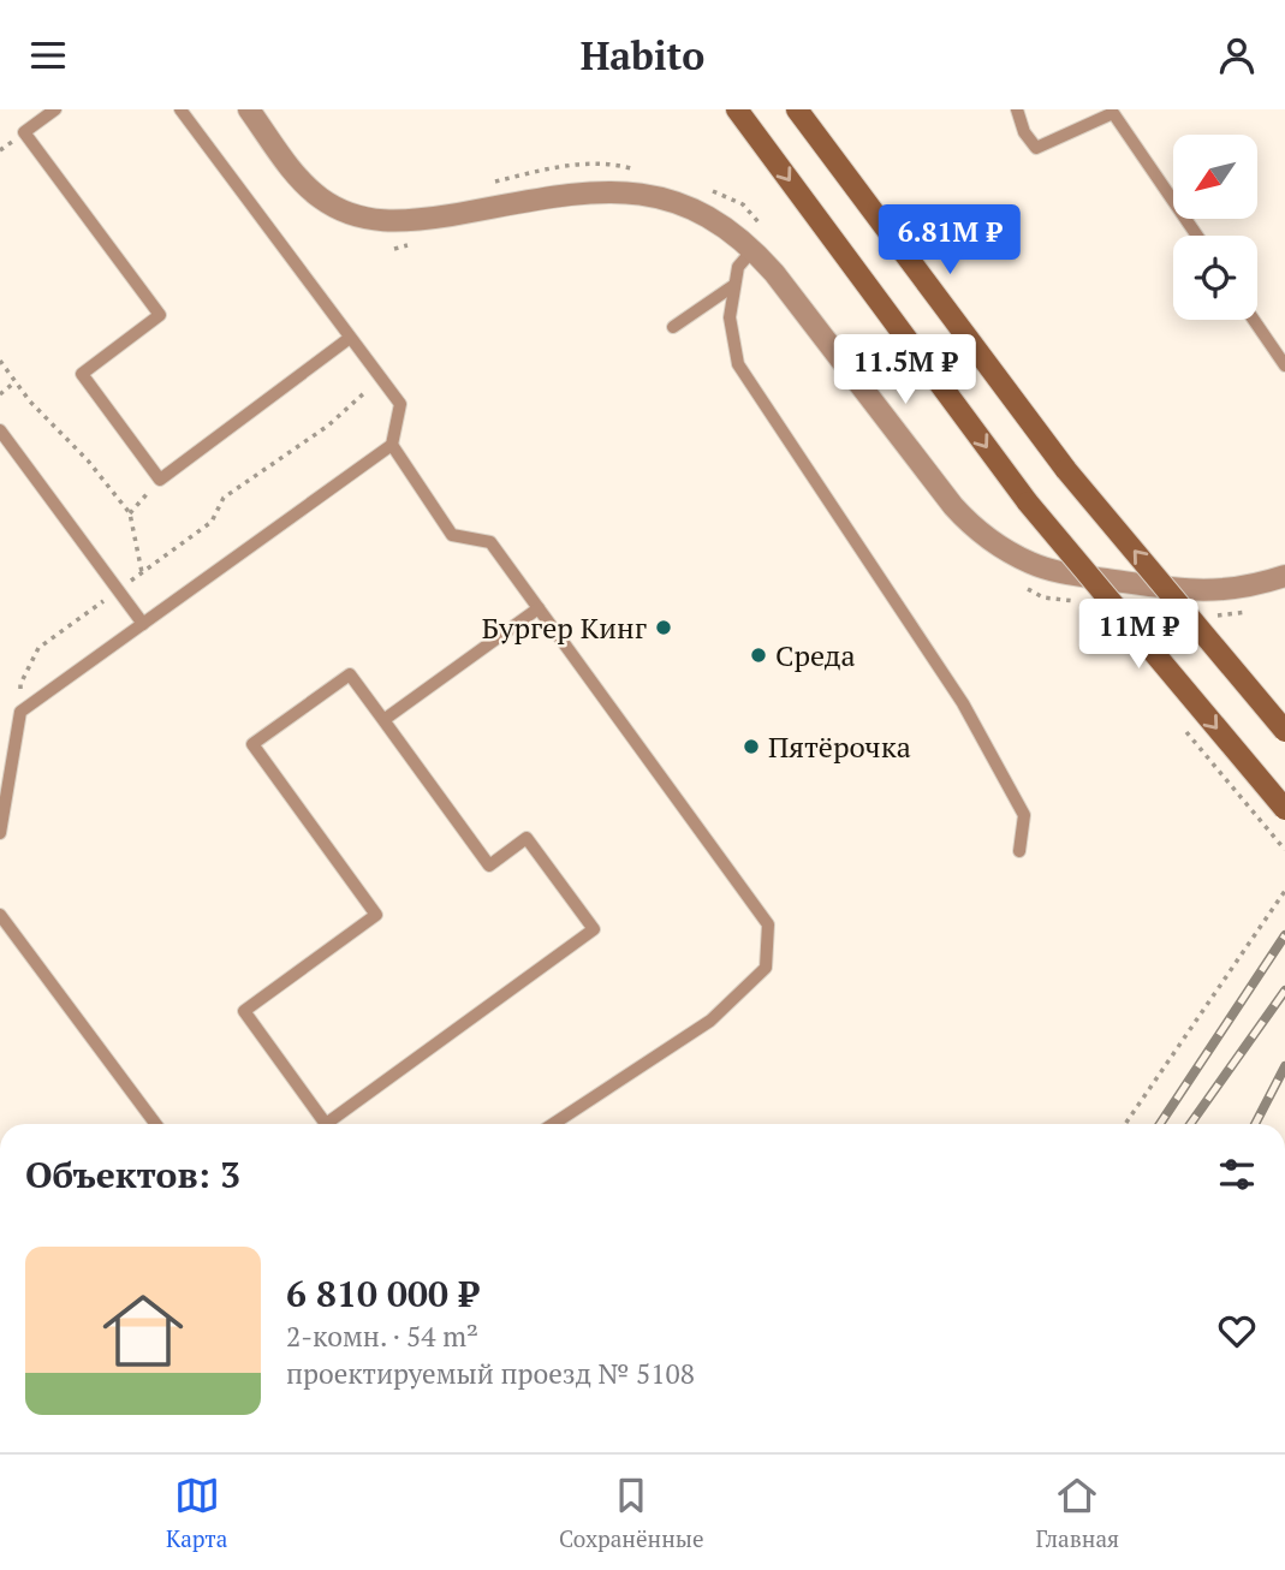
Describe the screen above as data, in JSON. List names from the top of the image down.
{
  "places": ["Бургер Кинг", "Среда", "Пятёрочка"],
  "north": "bottom left",
  "page": {
    "header": "Habito",
    "price": ["6.81M ₽", "11.5M ₽", "11M ₽"],
    "heading": "Объектов: 3",
    "list": [
      {
        "name": "6 810 000 ₽",
        "note": "2-комн. · 54 m² · проектируемый проезд № 5108"
      }
    ],
    "tabs": ["Карта", "Сохранённые", "Главная"]
  }
}
